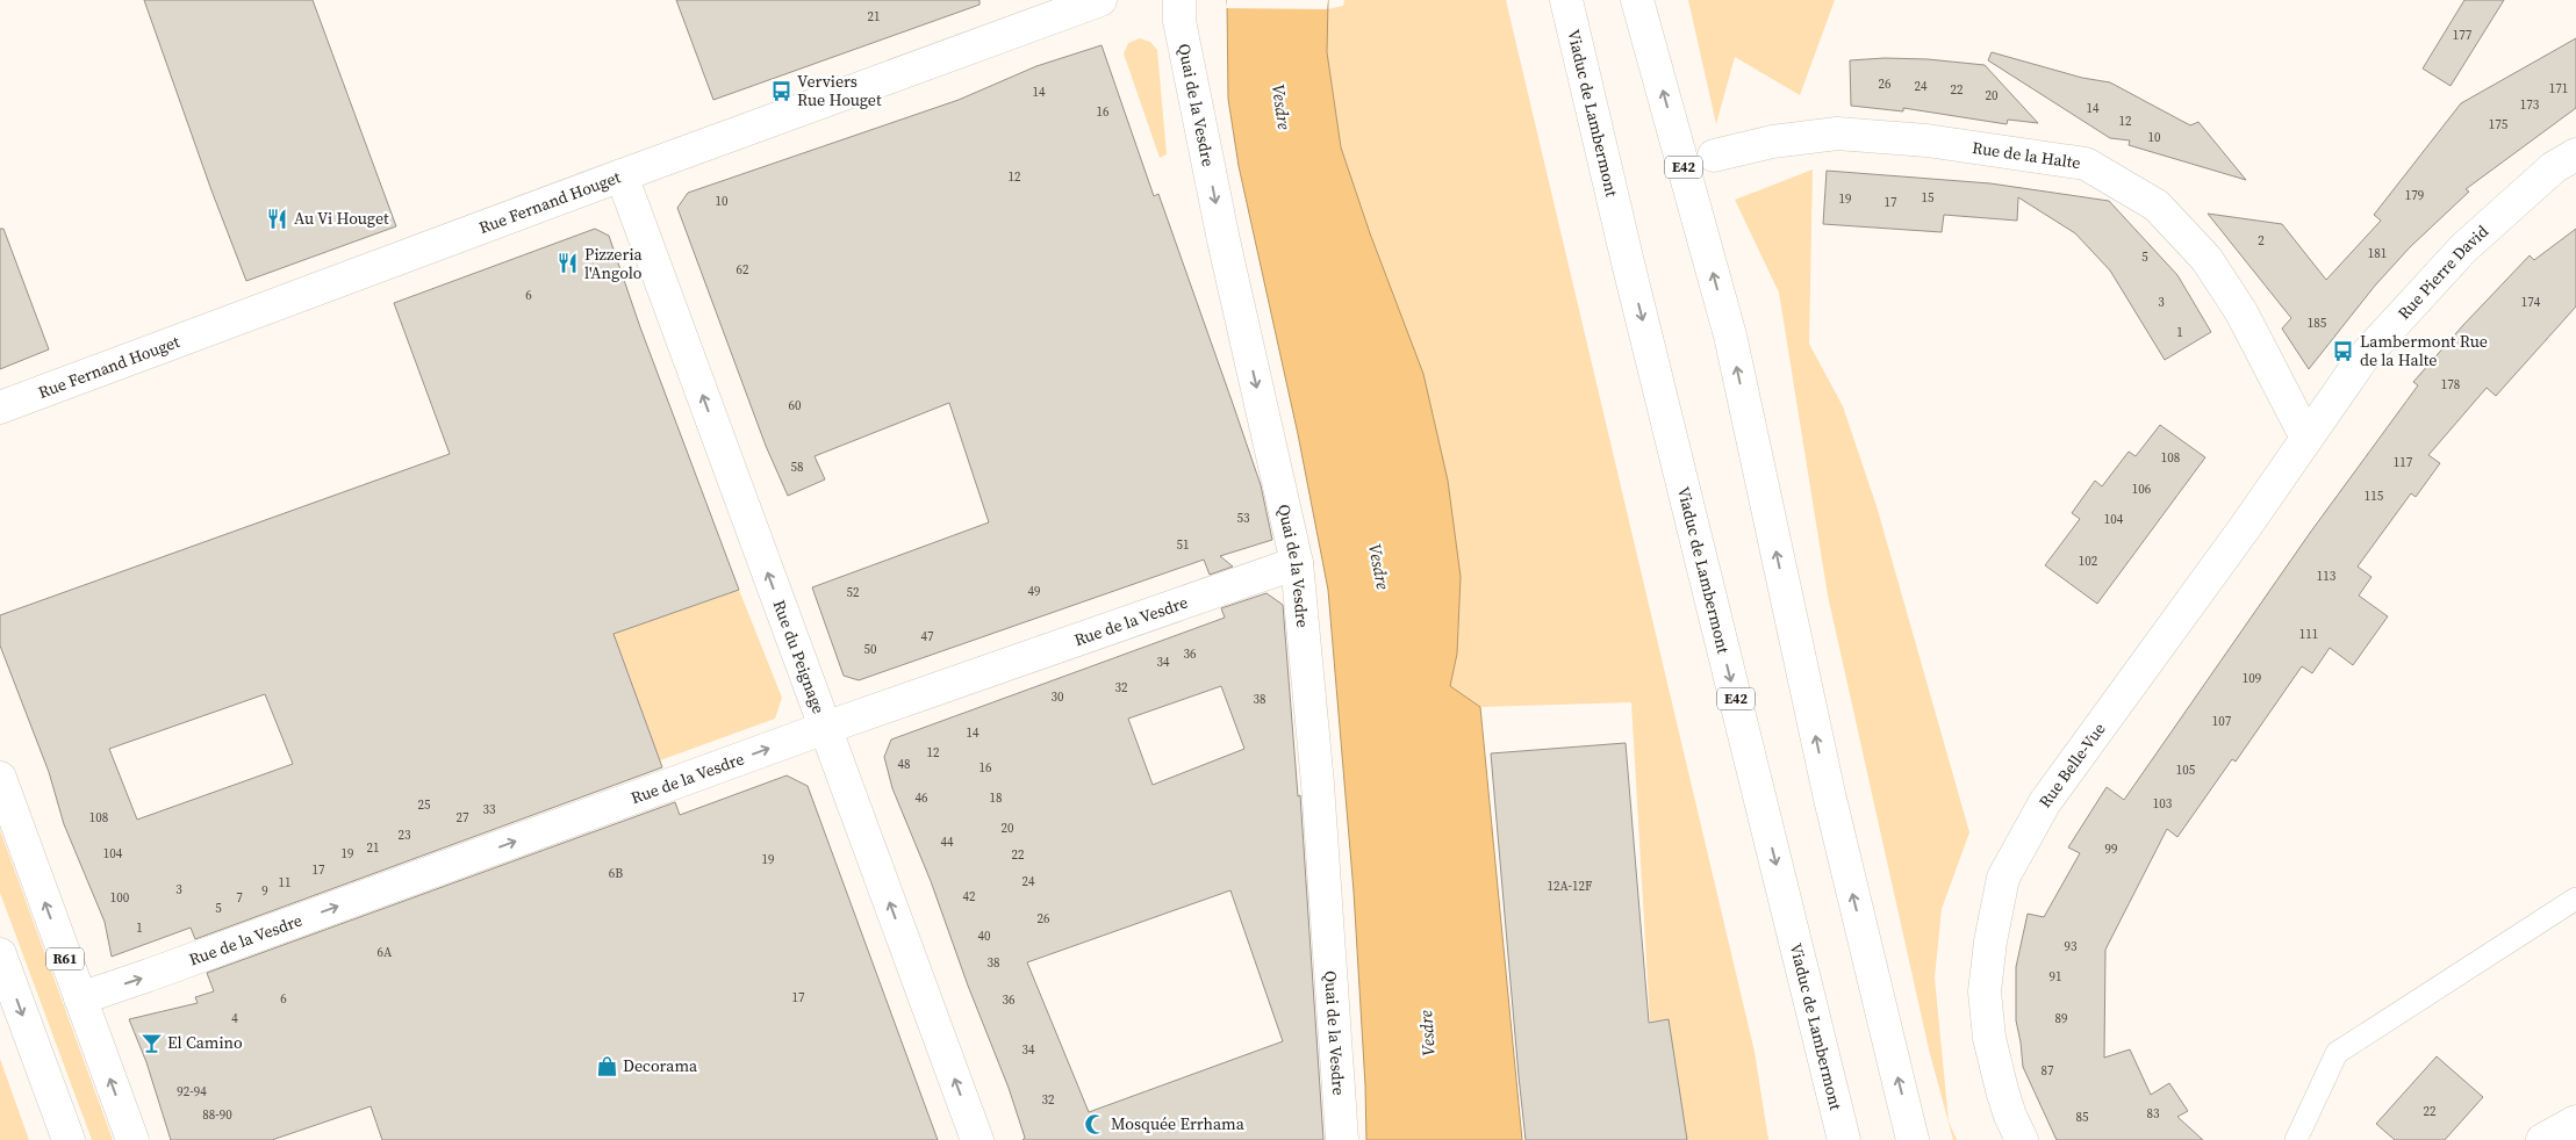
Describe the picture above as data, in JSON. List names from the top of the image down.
{
  "streets": {
    "main road": [
      "Quai de la Vesdre",
      "Viaduc de Lambermont",
      "Rue de la Halte",
      "E42",
      "Rue Fernand Houget",
      "Rue Pierre David",
      "Rue de la Vesdre",
      "Rue du Peignage",
      "Rue Belle-Vue",
      "R61"
    ]
  },
  "crossings": [
    ["Quai de la Vesdre", "Rue de la Vesdre"],
    ["Rue de la Halte", "Rue Pierre David"],
    ["Rue de la Halte", "Rue Belle-Vue"],
    ["Rue Fernand Houget", "Rue du Peignage"],
    ["Rue Pierre David", "Rue Belle-Vue"],
    ["Rue de la Vesdre", "Rue du Peignage"],
    ["Rue de la Vesdre", "R61"]
  ],
  "one_way": ["Quai de la Vesdre", "Rue de la Vesdre", "Rue du Peignage"],
  "water": ["Vesdre"],
  "places": {
    "bus stop": ["Verviers Rue Houget", "Lambermont Rue de la Halte"],
    "restaurant": ["Au Vi Houget", "Pizzeria l'Angolo"],
    "bar": ["El Camino"],
    "shop": ["Decorama"],
    "mosque": ["Mosquée Errhama"]
  },
  "house_numbers": [
    "21",
    "177",
    "26",
    "24",
    "171",
    "22",
    "14",
    "20",
    "173",
    "14",
    "16",
    "12",
    "175",
    "10",
    "12",
    "179",
    "15",
    "19",
    "10",
    "17",
    "2",
    "181",
    "5",
    "62",
    "6",
    "3",
    "174",
    "185",
    "1",
    "178",
    "60",
    "108",
    "117",
    "58",
    "106",
    "115",
    "53",
    "104",
    "51",
    "102",
    "113",
    "49",
    "52",
    "111",
    "47",
    "50",
    "36",
    "34",
    "109",
    "32",
    "30",
    "38",
    "107",
    "14",
    "12",
    "48",
    "16",
    "105",
    "46",
    "18",
    "103",
    "25",
    "33",
    "108",
    "27",
    "20",
    "23",
    "44",
    "21",
    "99",
    "104",
    "19",
    "22",
    "19",
    "17",
    "6B",
    "24",
    "11",
    "12A-12F",
    "3",
    "9",
    "42",
    "100",
    "7",
    "5",
    "26",
    "1",
    "40",
    "93",
    "6A",
    "38",
    "91",
    "17",
    "6",
    "36",
    "4",
    "89",
    "34",
    "87",
    "92-94",
    "32",
    "22",
    "83",
    "88-90",
    "85"
  ]
}
